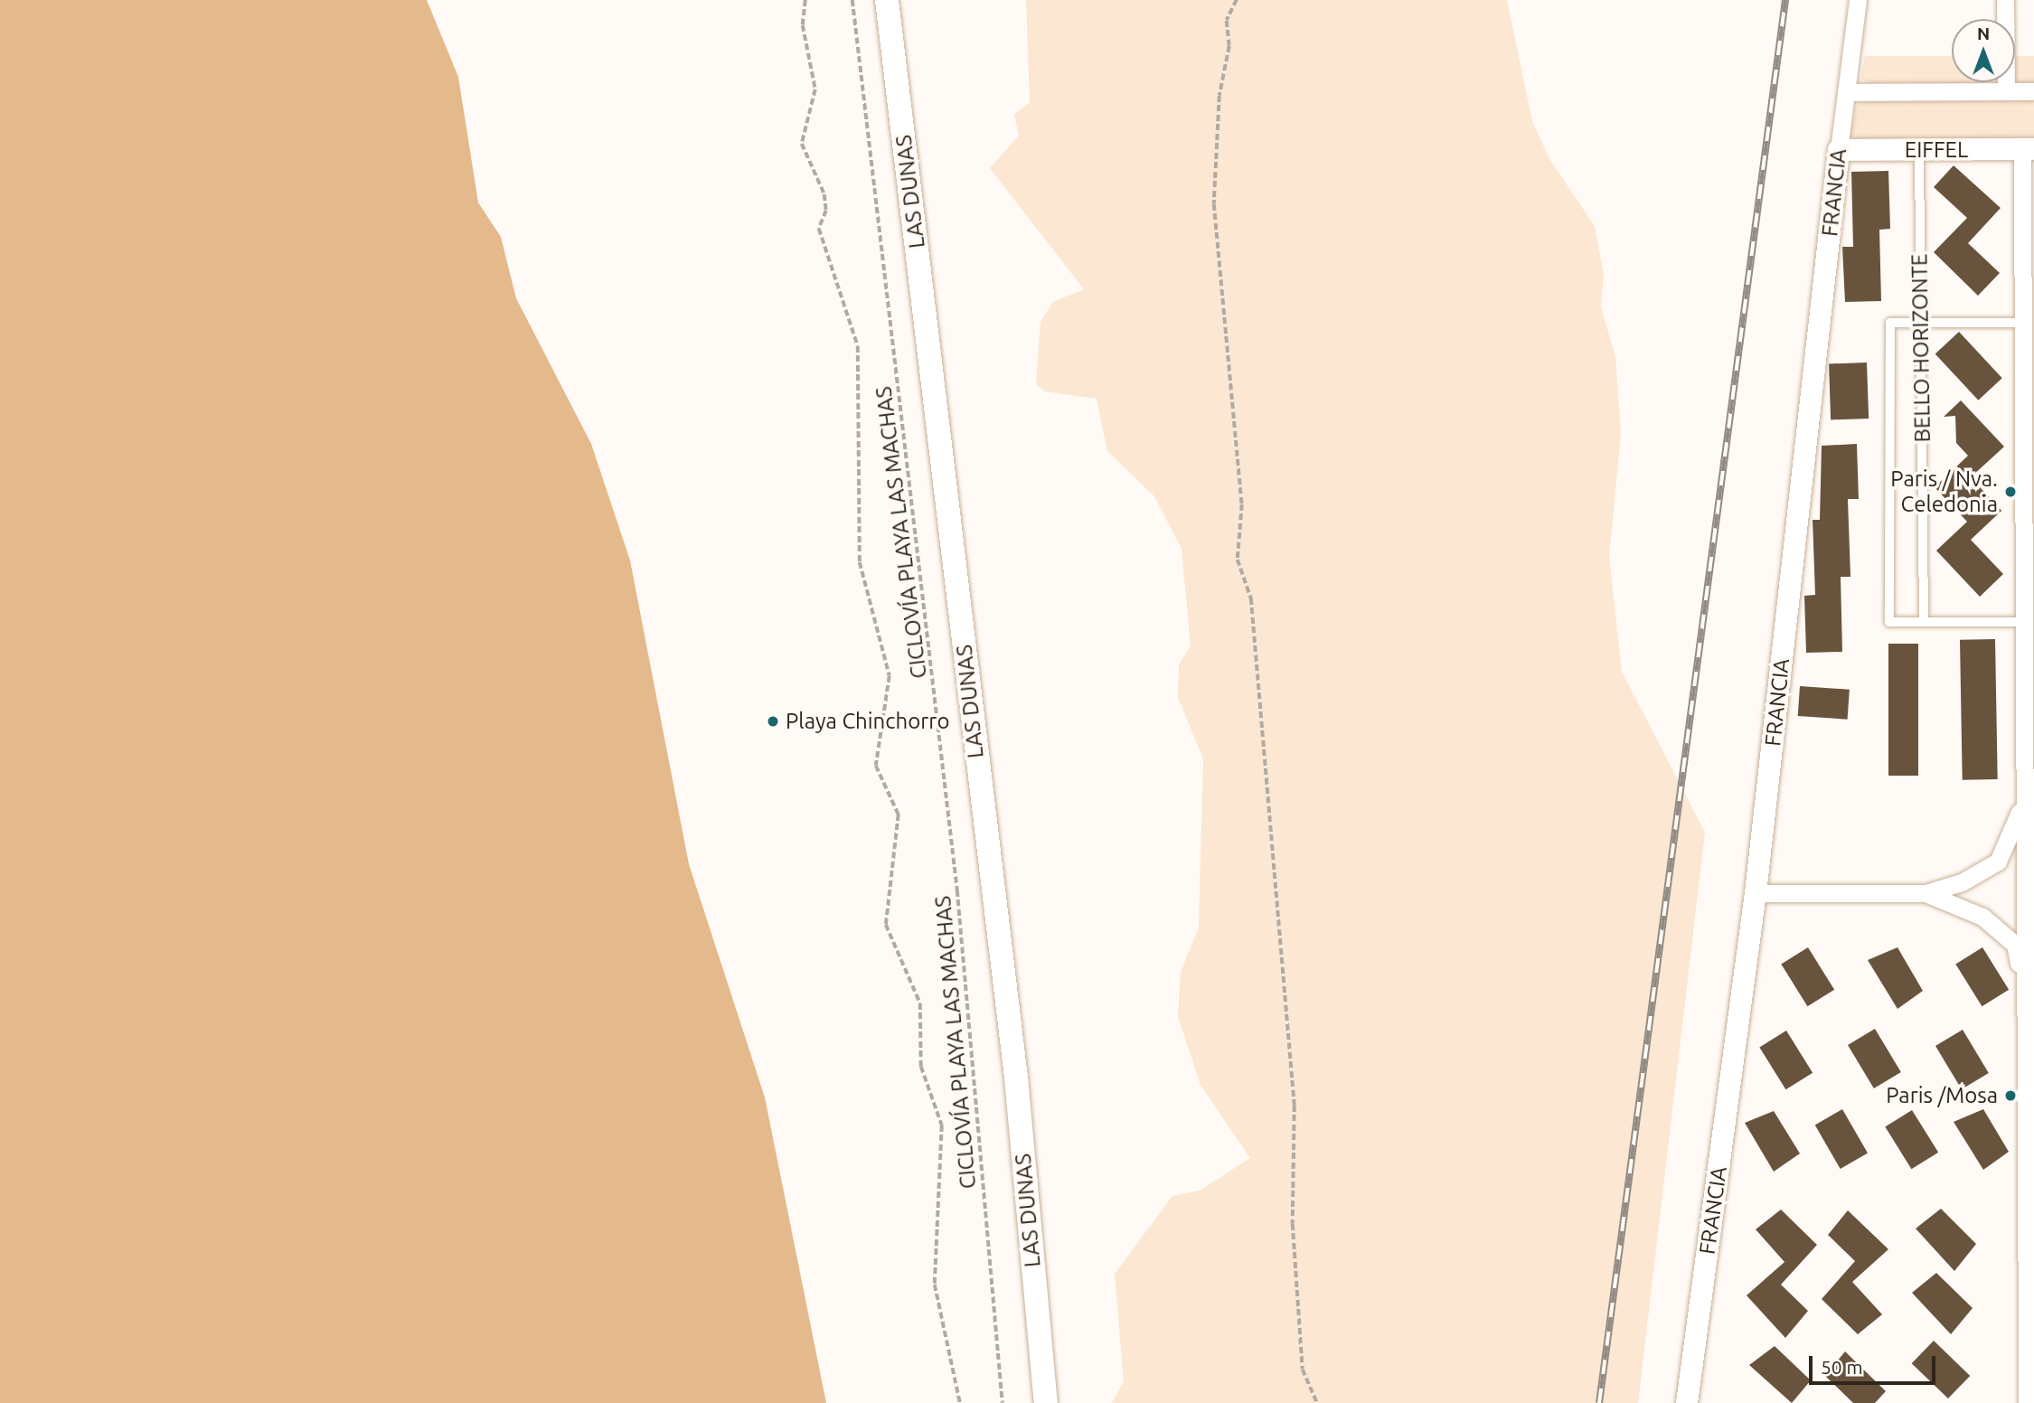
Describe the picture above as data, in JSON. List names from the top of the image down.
{
  "streets": {
    "main road": ["LAS DUNAS"],
    "street": ["EIFFEL", "FRANCIA"],
    "lane": ["BELLO HORIZONTE"],
    "path": ["CICLOVÍA PLAYA LAS MACHAS"]
  },
  "crossings": [
    ["EIFFEL", "FRANCIA"],
    ["EIFFEL", "BELLO HORIZONTE"]
  ],
  "places": ["Paris / Nva. Celedonia", "Playa Chinchorro", "Paris /Mosa"],
  "scale_bar": "50 m",
  "north": "top"
}
